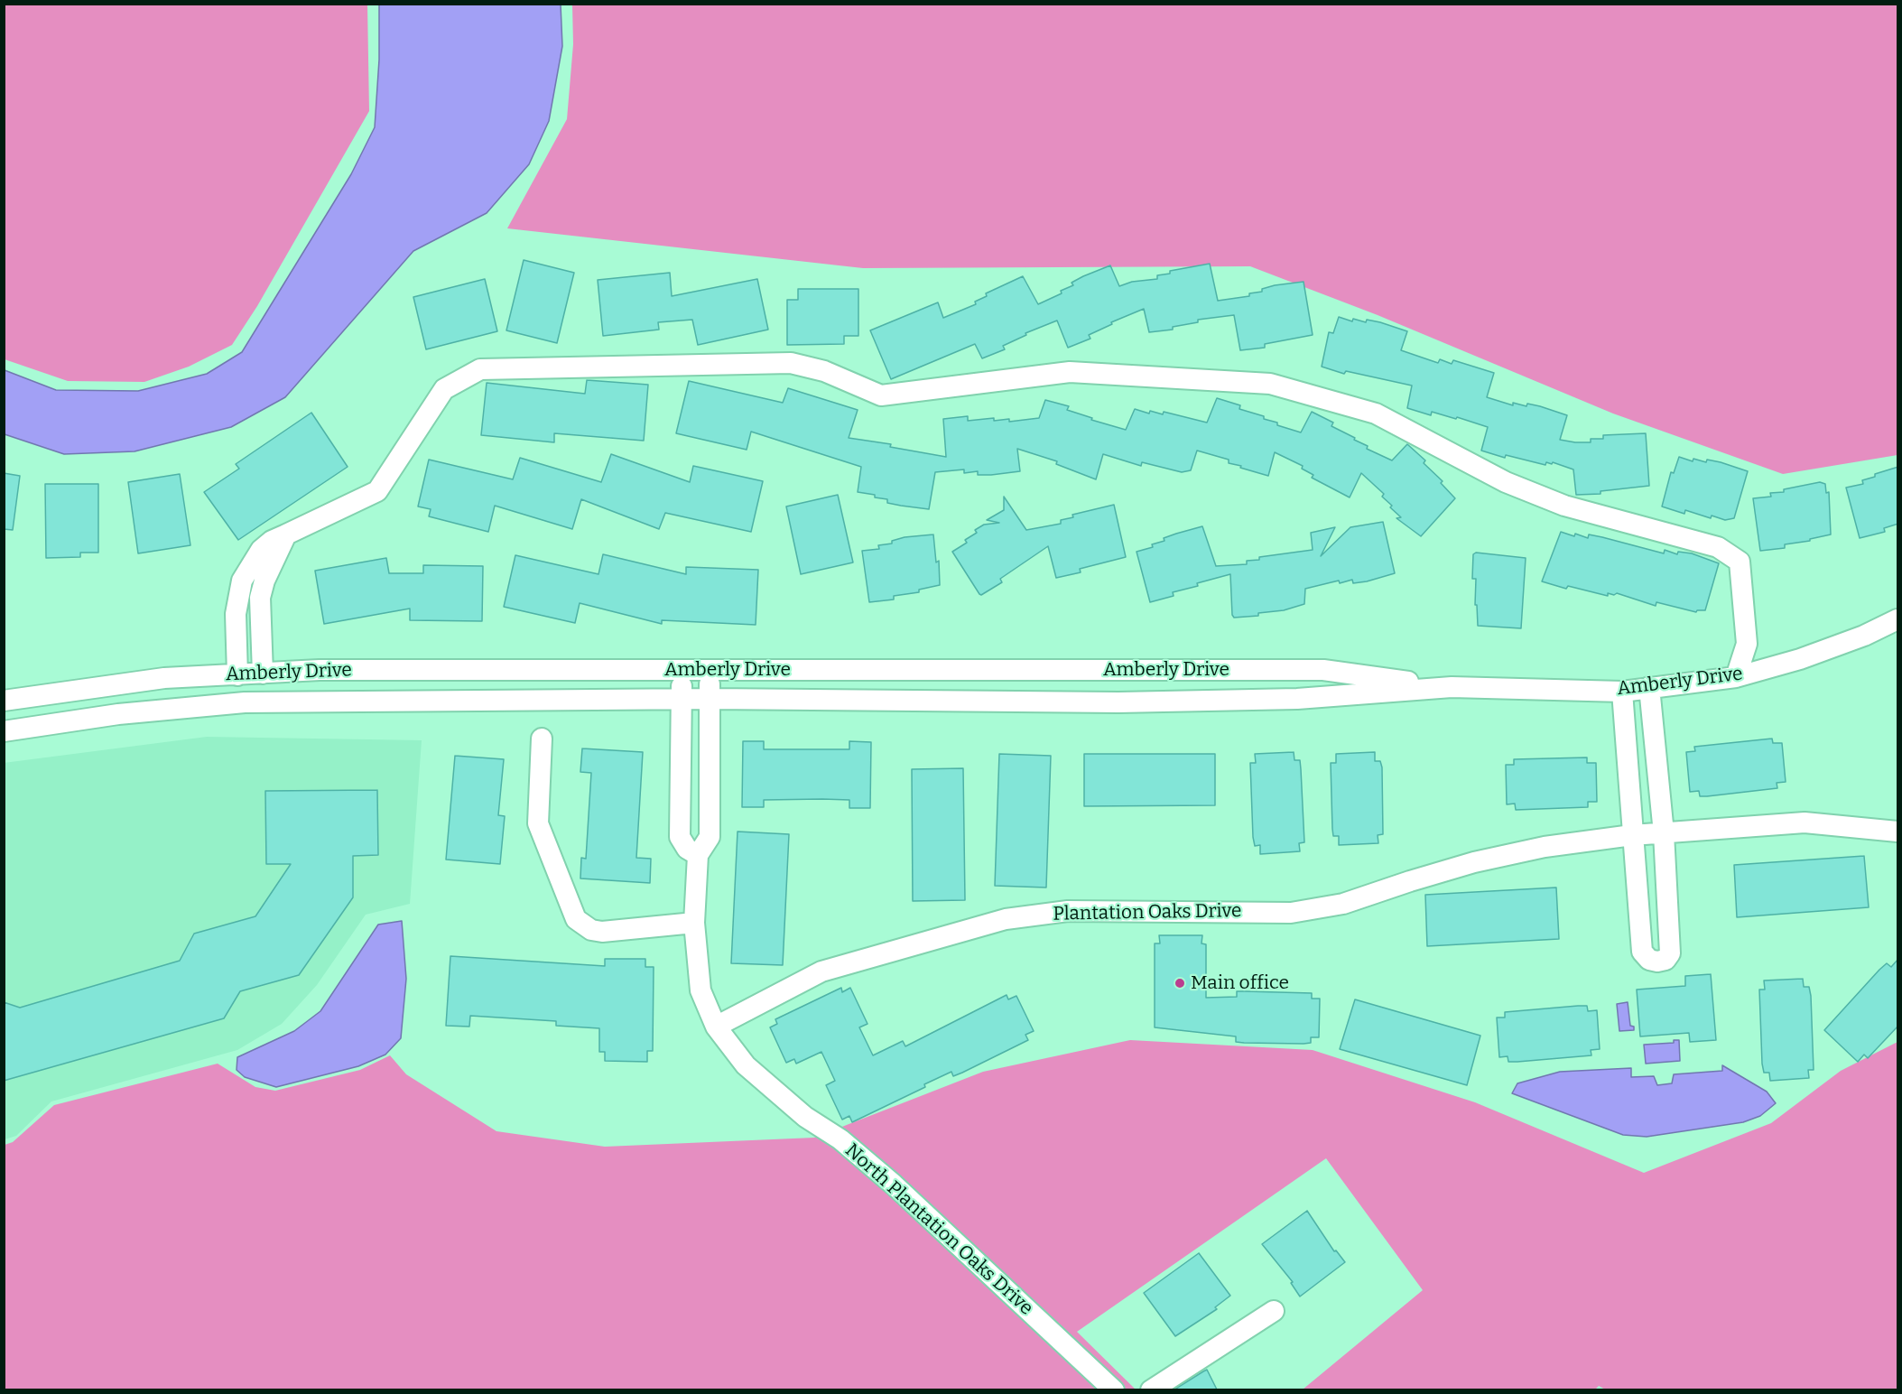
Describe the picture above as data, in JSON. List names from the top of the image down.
{
  "streets": {
    "street": ["Amberly Drive", "Plantation Oaks Drive", "North Plantation Oaks Drive"]
  },
  "crossings": [
    ["Plantation Oaks Drive", "North Plantation Oaks Drive"]
  ],
  "places": ["Main office"]
}
